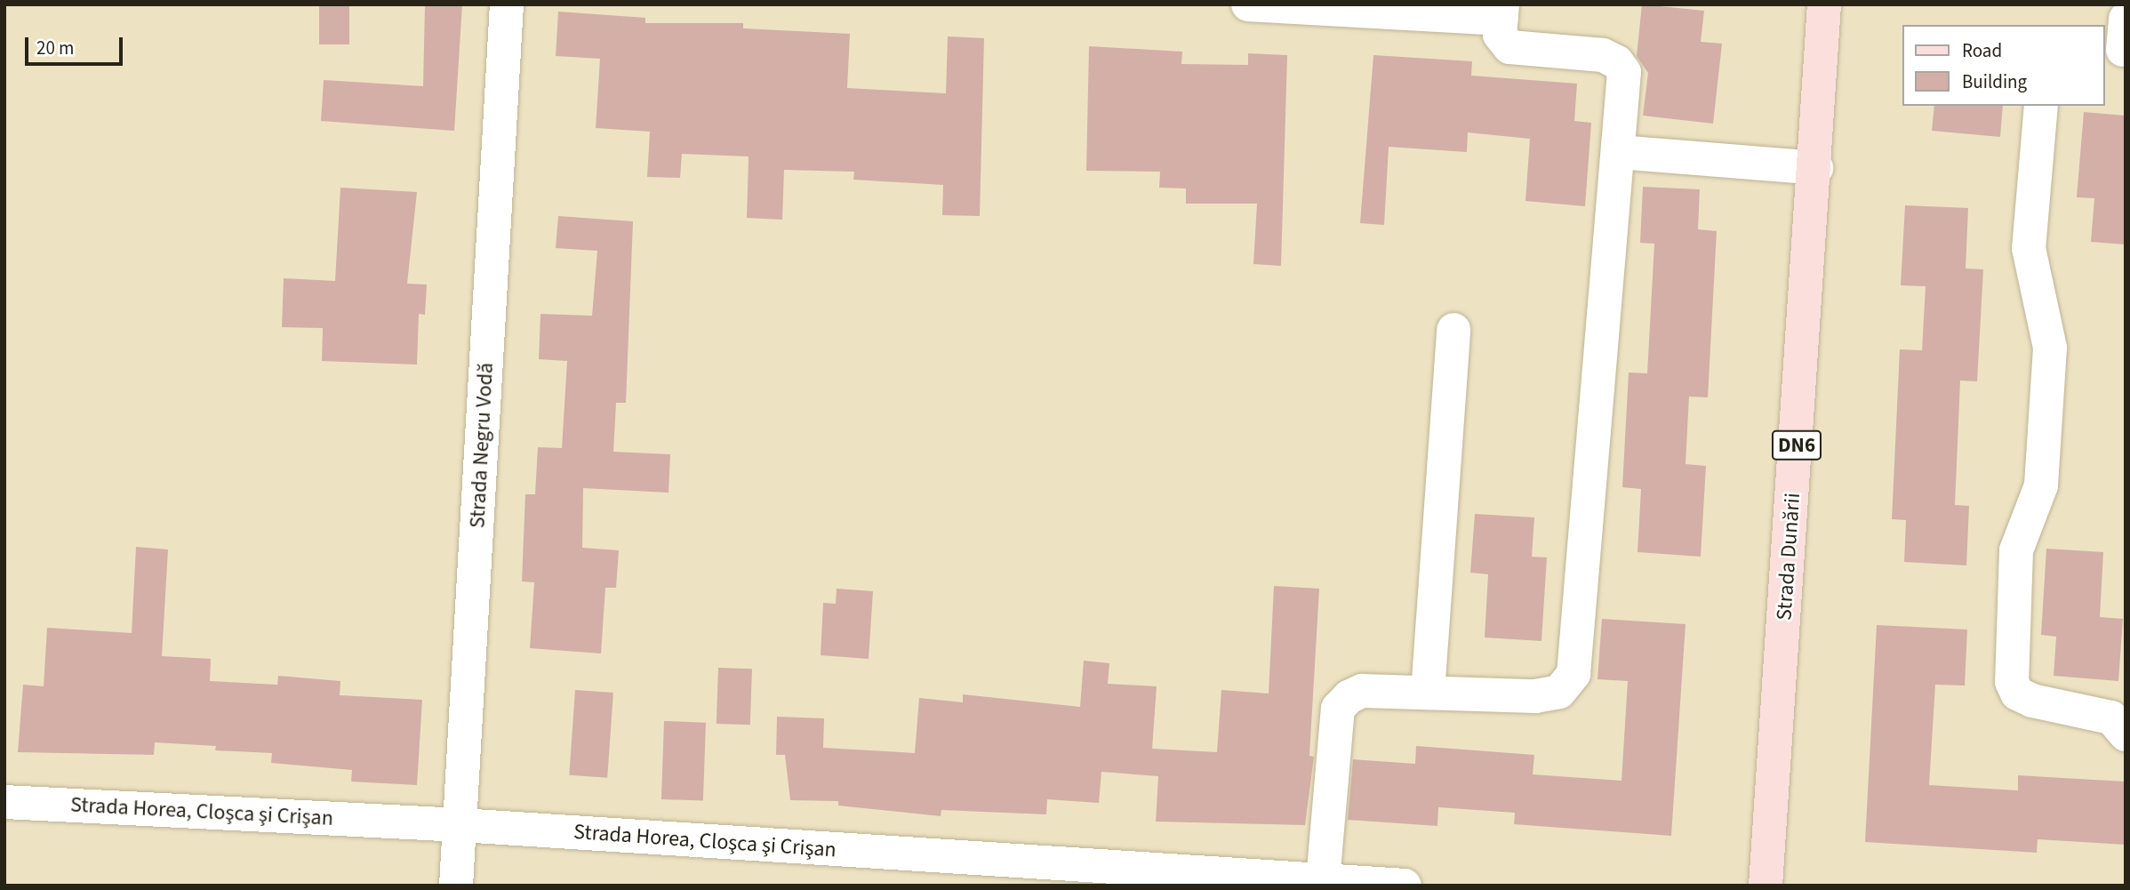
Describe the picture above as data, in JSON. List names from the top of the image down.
{
  "streets": {
    "main road": ["DN6", "Strada Dunării"],
    "street": ["Strada Negru Vodă", "Strada Horea, Cloşca şi Crişan"]
  },
  "crossings": [
    ["Strada Negru Vodă", "Strada Horea, Cloşca şi Crişan"]
  ],
  "legend": ["Road", "Building"],
  "scale_bar": "20 m"
}
